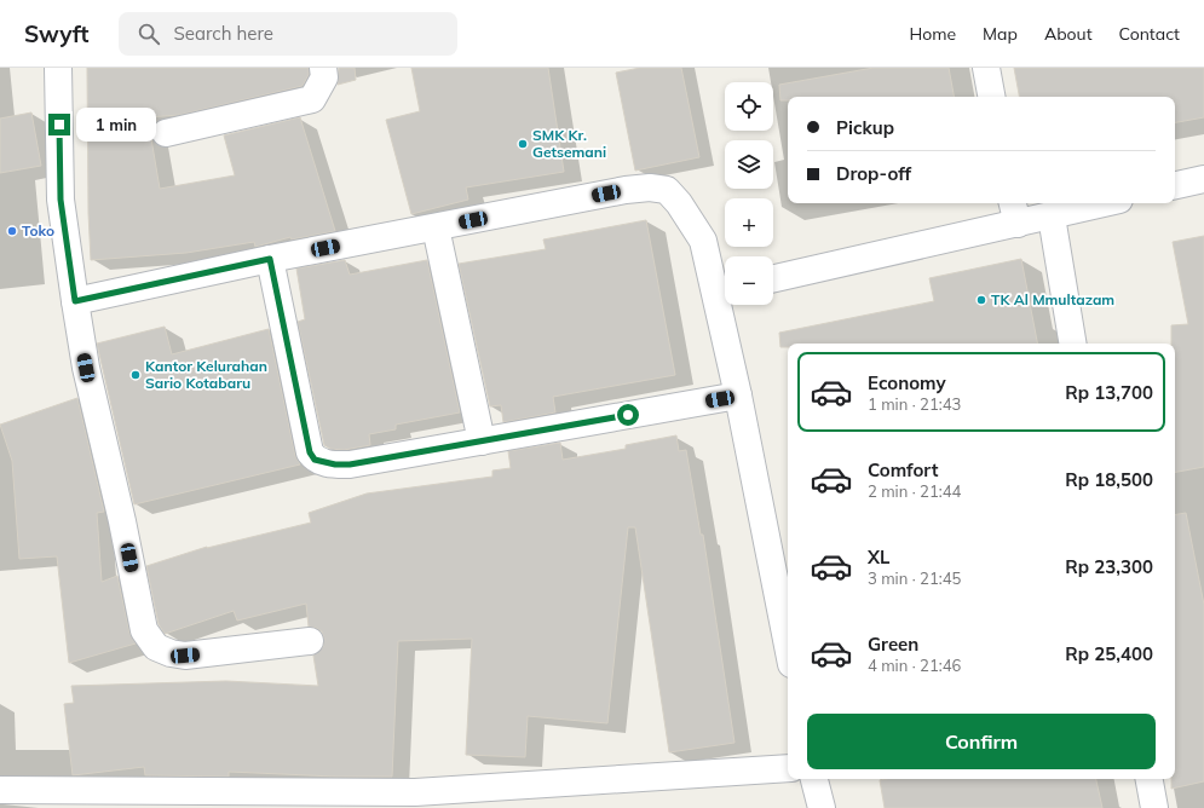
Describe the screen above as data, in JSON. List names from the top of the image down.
{
  "places": [
    "SMK Kr. Getsemani",
    "Toko",
    "TK Al Mmultazam",
    "Kantor Kelurahan Sario Kotabaru"
  ],
  "page": {
    "header": "Swyft",
    "search": "Search here",
    "nav": [
      "Home",
      "Map",
      "About",
      "Contact"
    ],
    "map_buttons": ["+", "−"],
    "banner": ["Pickup", "Drop-off"],
    "bubble": "1 min",
    "list": [
      {
        "name": "Economy",
        "note": "1 min · 21:43",
        "value": "Rp 13,700"
      },
      {
        "name": "Comfort",
        "note": "2 min · 21:44",
        "value": "Rp 18,500"
      },
      {
        "name": "XL",
        "note": "3 min · 21:45",
        "value": "Rp 23,300"
      },
      {
        "name": "Green",
        "note": "4 min · 21:46",
        "value": "Rp 25,400"
      }
    ],
    "buttons": "Confirm"
  }
}
